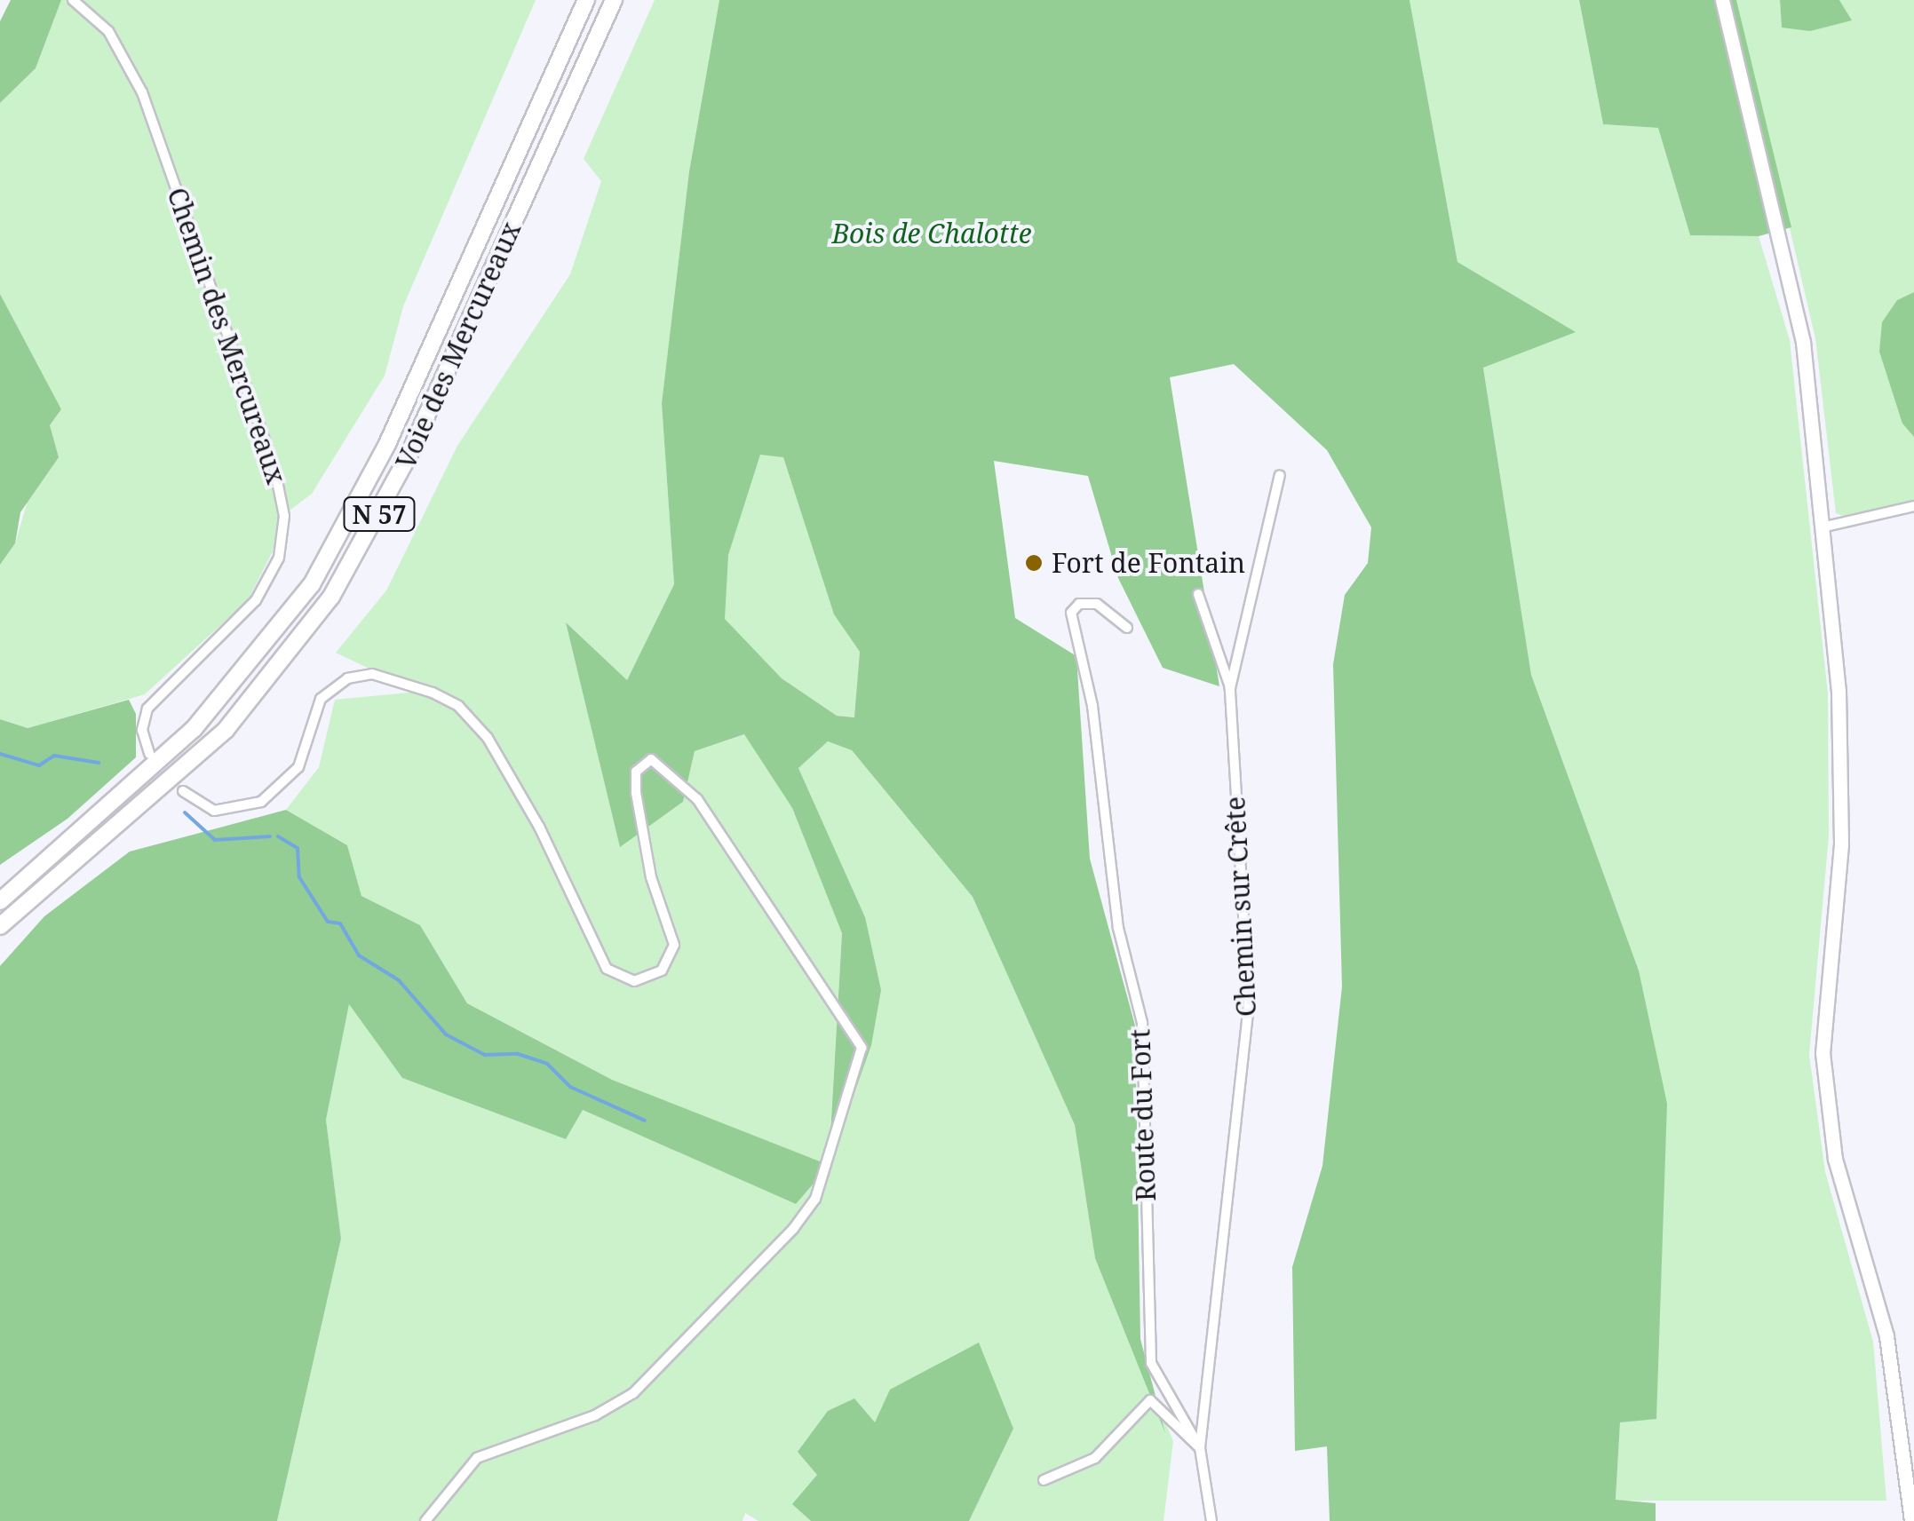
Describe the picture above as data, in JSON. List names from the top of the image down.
{
  "streets": {
    "highway": ["Voie des Mercureaux", "N 57"],
    "street": ["Chemin des Mercureaux", "Chemin sur Crête", "Route du Fort"]
  },
  "crossings": [
    ["Chemin sur Crête", "Route du Fort"]
  ],
  "parks": ["Bois de Chalotte"],
  "places": ["Fort de Fontain"]
}
